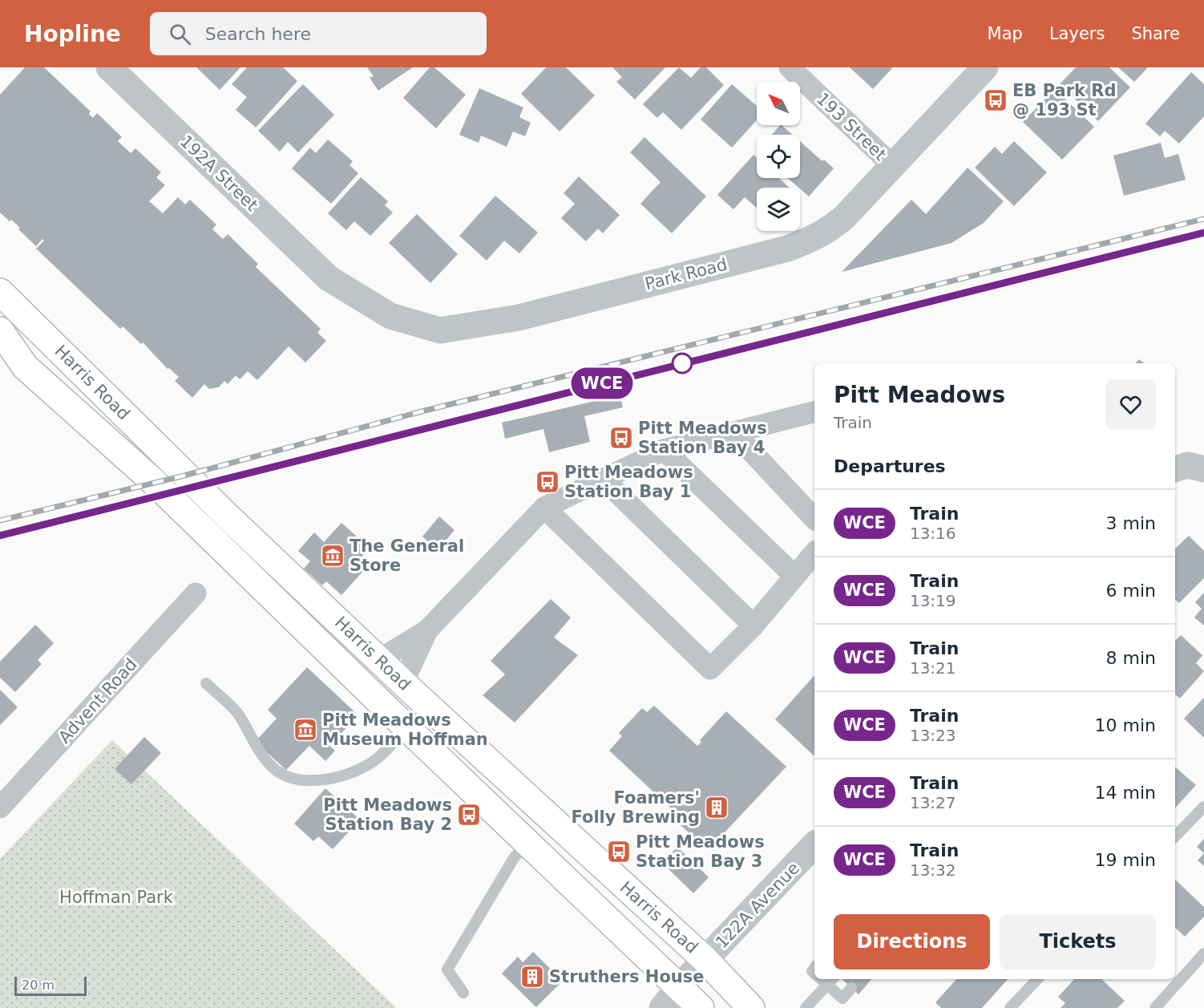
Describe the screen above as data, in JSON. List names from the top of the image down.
{
  "streets": {
    "main road": ["Harris Road"],
    "street": [
      "193 Street",
      "192A Street",
      "Park Road",
      "Advent Road",
      "122A Avenue"
    ]
  },
  "crossings": [
    ["193 Street", "Park Road"],
    ["192A Street", "Park Road"],
    ["Harris Road", "122A Avenue"]
  ],
  "parks": ["Hoffman Park"],
  "places": {
    "bus stop": [
      "EB Park Rd @ 193 St",
      "Pitt Meadows Station Bay 4",
      "Pitt Meadows Station Bay 1",
      "Pitt Meadows Station Bay 2",
      "Pitt Meadows Station Bay 3"
    ],
    "museum": ["The General Store", "Pitt Meadows Museum Hoffman"],
    "building": ["Foamers' Folly Brewing", "Struthers House"]
  },
  "scale_bar": "20 m",
  "north": "top left",
  "page": {
    "header": "Hopline",
    "search": "Search here",
    "nav": ["Map", "Layers", "Share"],
    "on_map": "WCE",
    "heading": [
      ["Pitt Meadows", "Train"],
      "Departures"
    ],
    "list": [
      {
        "mark": "WCE",
        "name": "Train",
        "note": "13:16",
        "value": "3 min"
      },
      {
        "mark": "WCE",
        "name": "Train",
        "note": "13:19",
        "value": "6 min"
      },
      {
        "mark": "WCE",
        "name": "Train",
        "note": "13:21",
        "value": "8 min"
      },
      {
        "mark": "WCE",
        "name": "Train",
        "note": "13:23",
        "value": "10 min"
      },
      {
        "mark": "WCE",
        "name": "Train",
        "note": "13:27",
        "value": "14 min"
      },
      {
        "mark": "WCE",
        "name": "Train",
        "note": "13:32",
        "value": "19 min"
      }
    ],
    "buttons": ["Directions", "Tickets"],
    "scale": "20 m"
  }
}
